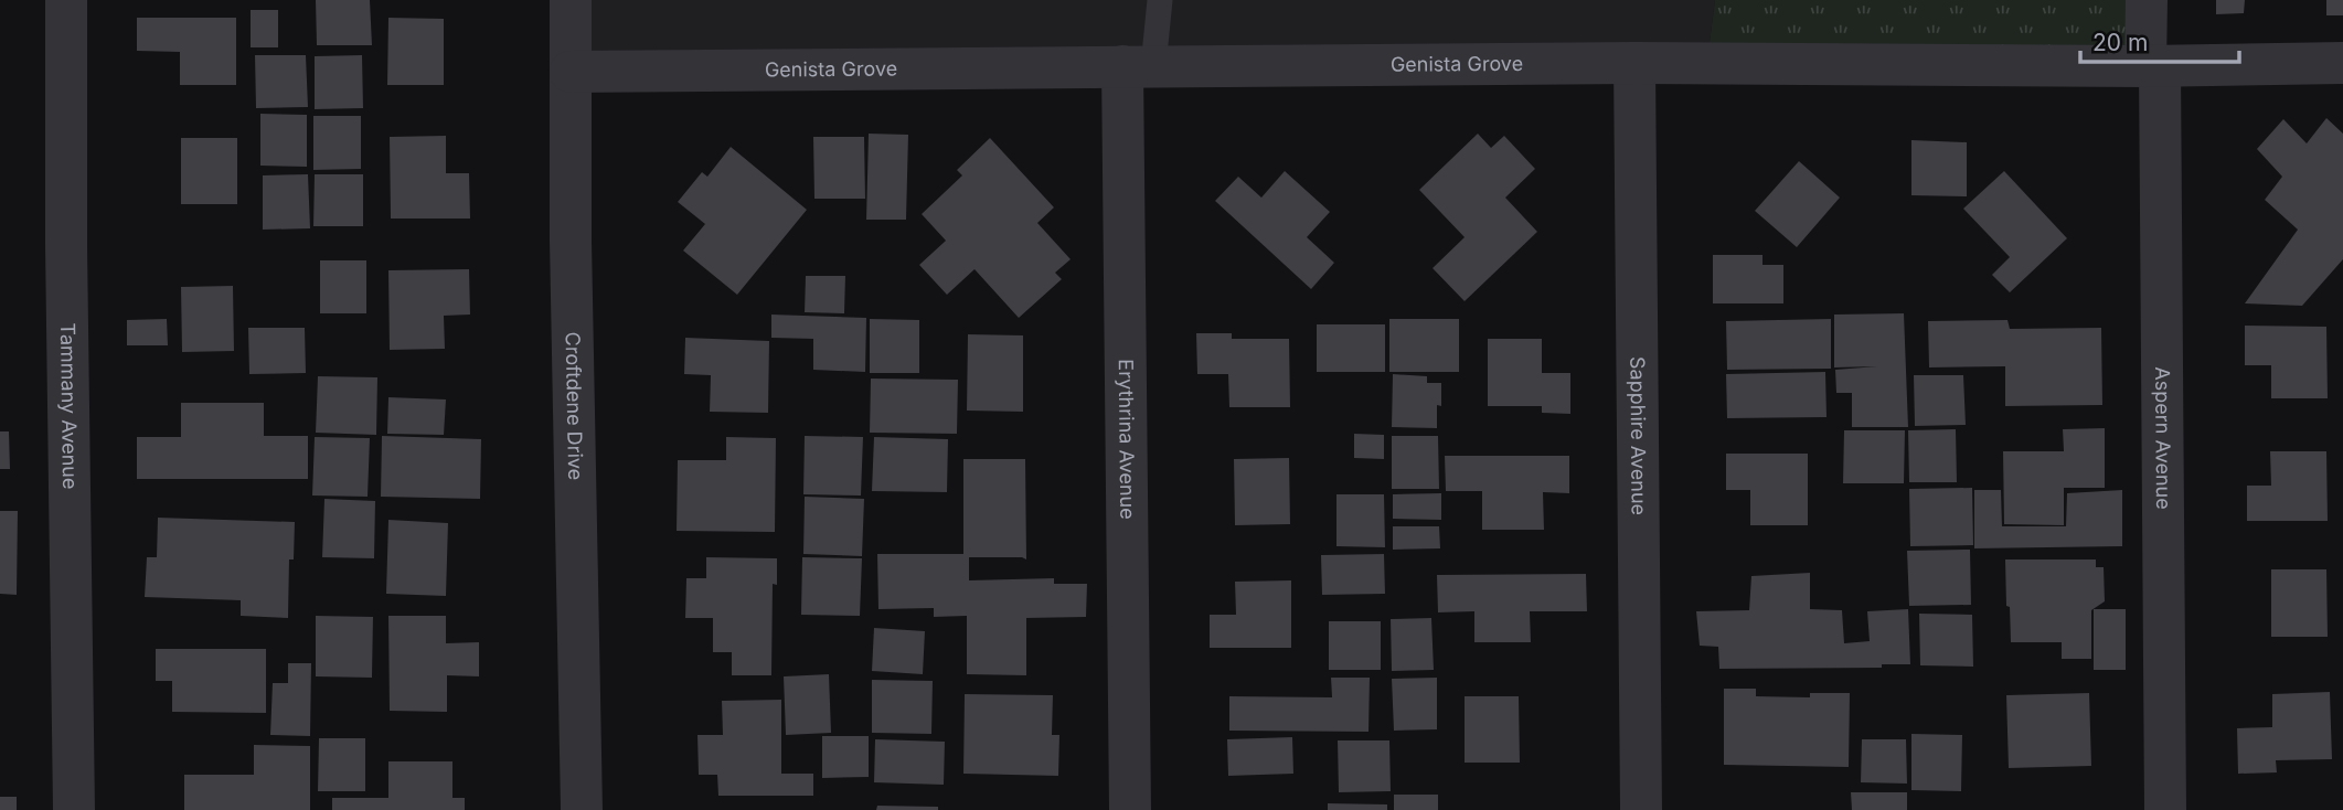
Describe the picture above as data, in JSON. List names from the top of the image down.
{
  "streets": {
    "street": [
      "Genista Grove",
      "Tammany Avenue",
      "Croftdene Drive",
      "Sapphire Avenue",
      "Erythrina Avenue",
      "Aspern Avenue"
    ]
  },
  "crossings": [
    ["Genista Grove", "Croftdene Drive"],
    ["Genista Grove", "Sapphire Avenue"],
    ["Genista Grove", "Erythrina Avenue"],
    ["Genista Grove", "Aspern Avenue"]
  ],
  "scale_bar": "20 m"
}
